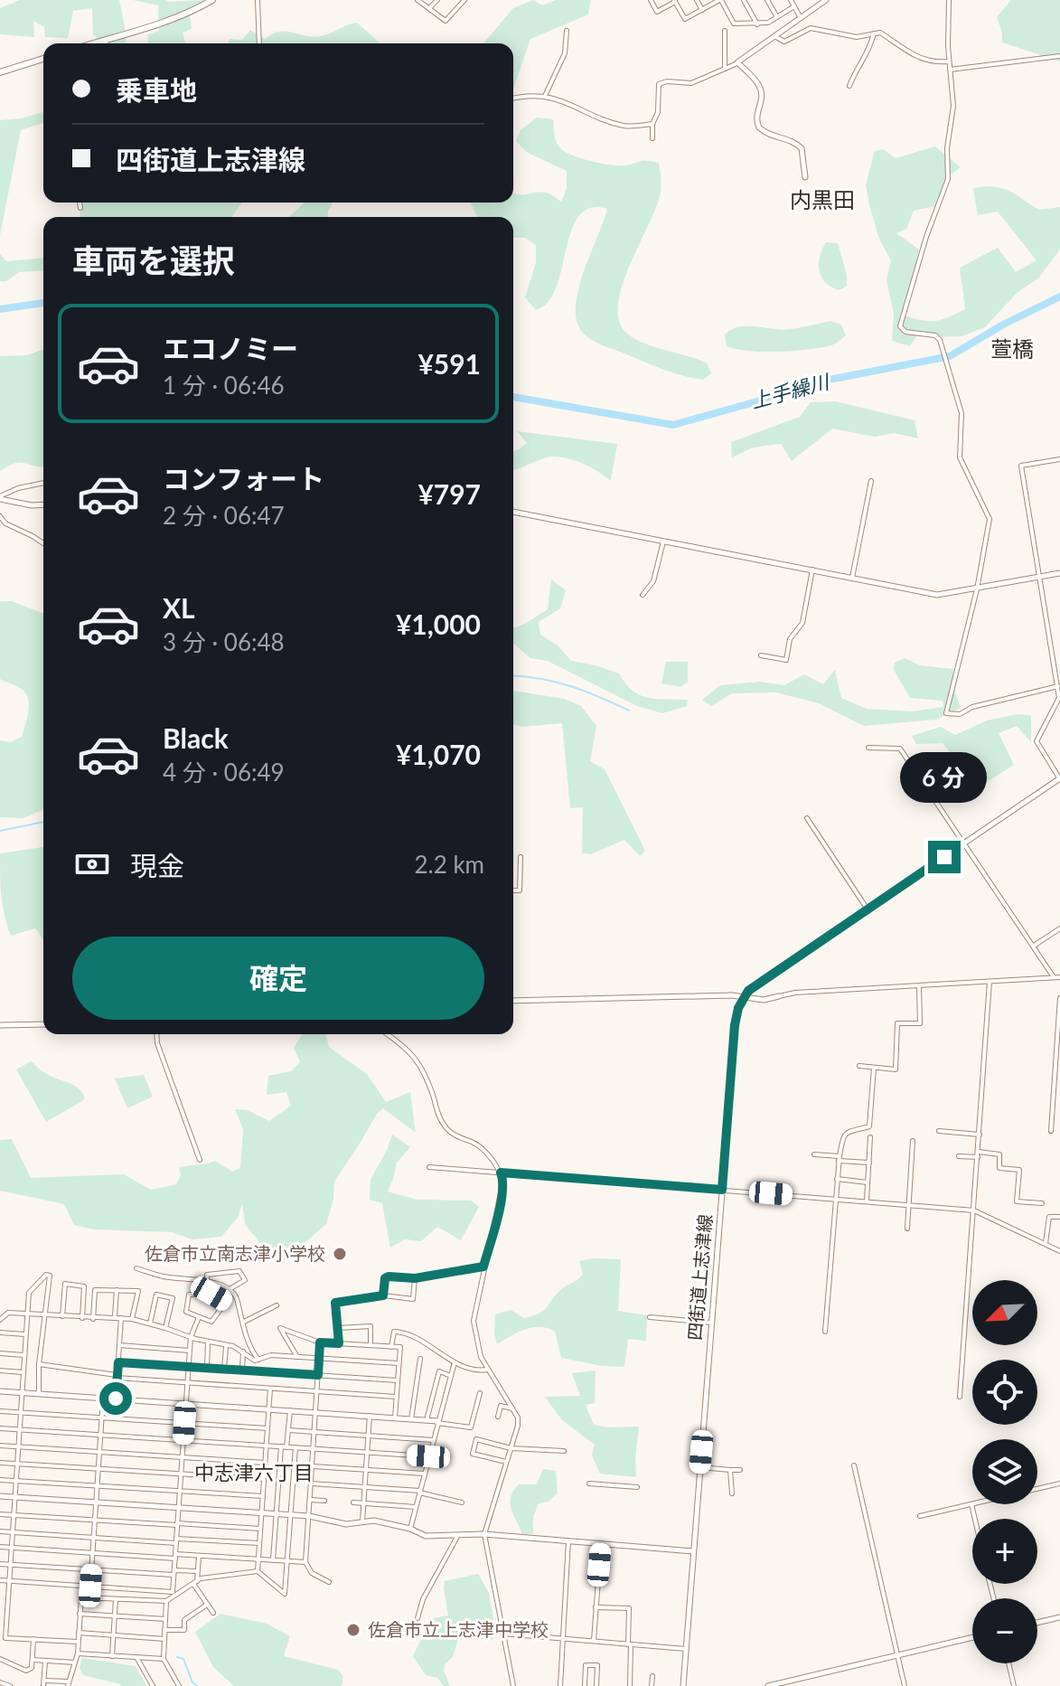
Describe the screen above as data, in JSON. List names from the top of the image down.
{
  "streets": {
    "street": ["四街道上志津線"]
  },
  "districts": ["内黒田", "萱橋", "中志津六丁目"],
  "water": ["上手繰川"],
  "places": ["佐倉市立南志津小学校", "佐倉市立上志津中学校"],
  "north": "bottom left",
  "page": {
    "banner": ["乗車地", "四街道上志津線"],
    "heading": "車両を選択",
    "list": [
      {
        "name": "エコノミー",
        "note": "1 分 · 06:46",
        "value": "¥591"
      },
      {
        "name": "コンフォート",
        "note": "2 分 · 06:47",
        "value": "¥797"
      },
      {
        "name": "XL",
        "note": "3 分 · 06:48",
        "value": "¥1,000"
      },
      {
        "name": "Black",
        "note": "4 分 · 06:49",
        "value": "¥1,070"
      }
    ],
    "bubble": "6 分",
    "pay": ["現金", "2.2 km"],
    "buttons": "確定",
    "map_buttons": ["+", "−"]
  }
}
